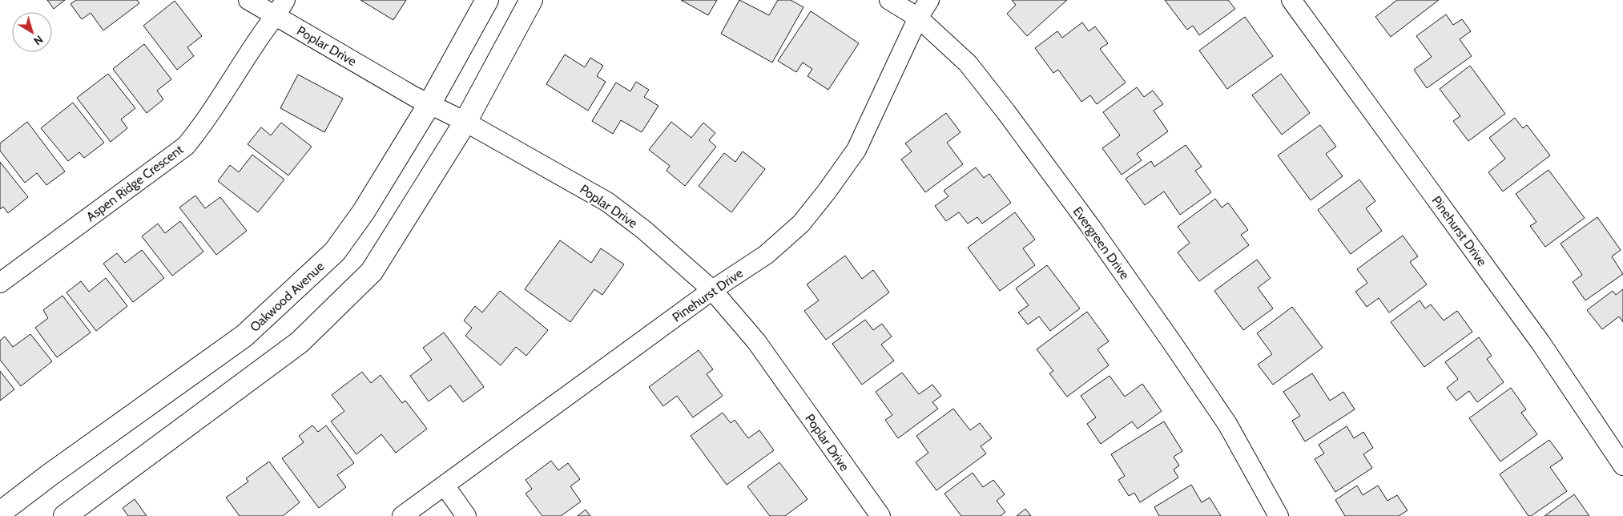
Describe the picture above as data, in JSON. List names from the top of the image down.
{
  "streets": {
    "street": [
      "Poplar Drive",
      "Aspen Ridge Crescent",
      "Pinehurst Drive",
      "Evergreen Drive",
      "Oakwood Avenue"
    ]
  },
  "crossings": [
    ["Poplar Drive", "Aspen Ridge Crescent"],
    ["Poplar Drive", "Pinehurst Drive"],
    ["Poplar Drive", "Oakwood Avenue"],
    ["Pinehurst Drive", "Evergreen Drive"]
  ],
  "north": "bottom right"
}
